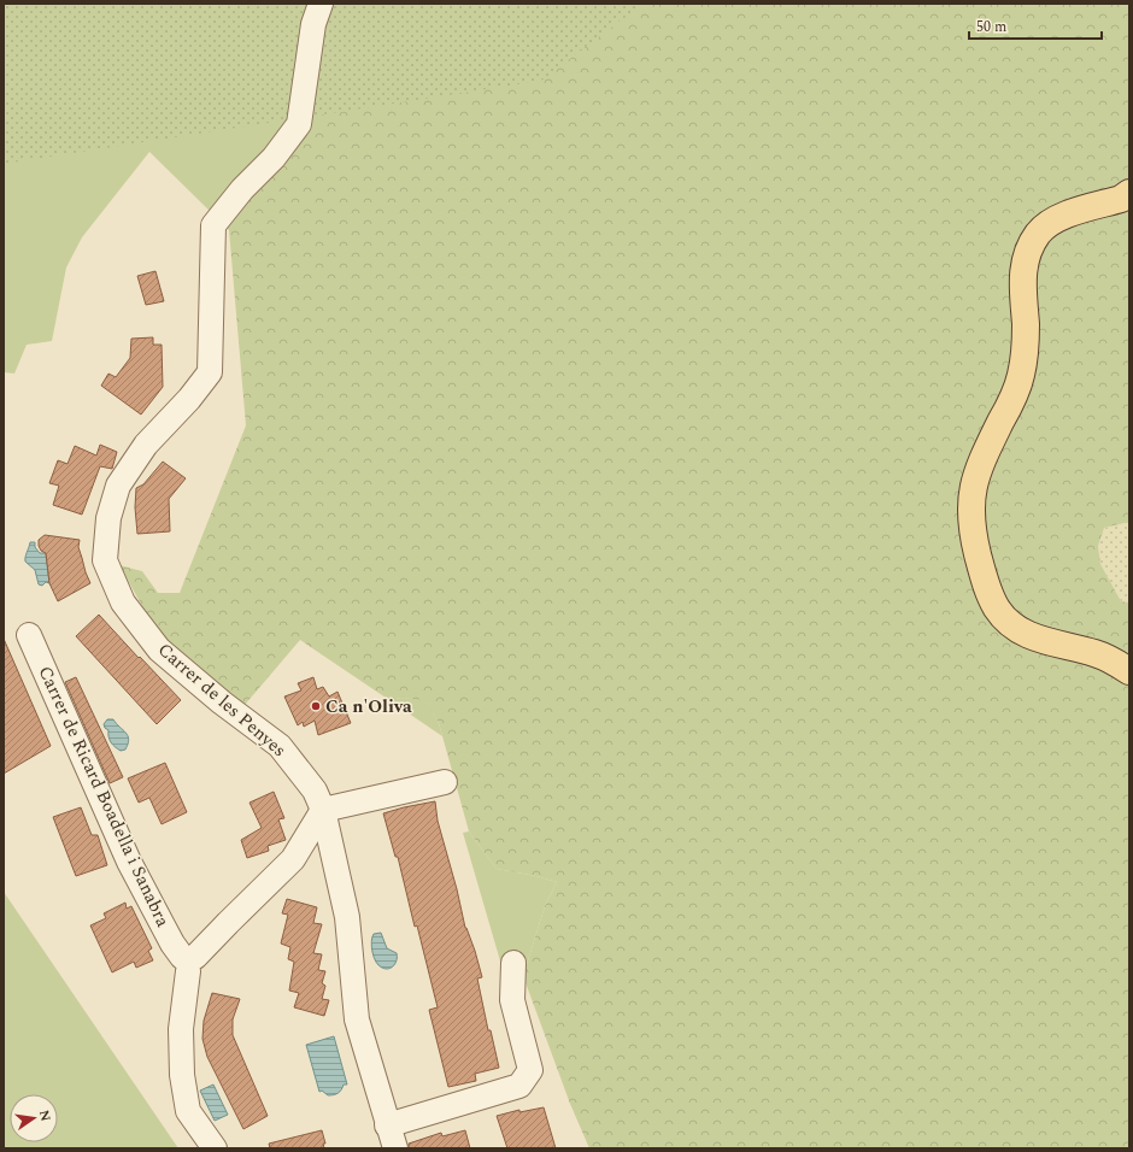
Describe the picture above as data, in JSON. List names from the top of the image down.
{
  "streets": {
    "street": ["Carrer de les Penyes", "Carrer de Ricard Boadella i Sanabra"]
  },
  "places": ["Ca n'Oliva"],
  "scale_bar": "50 m",
  "north": "right"
}
